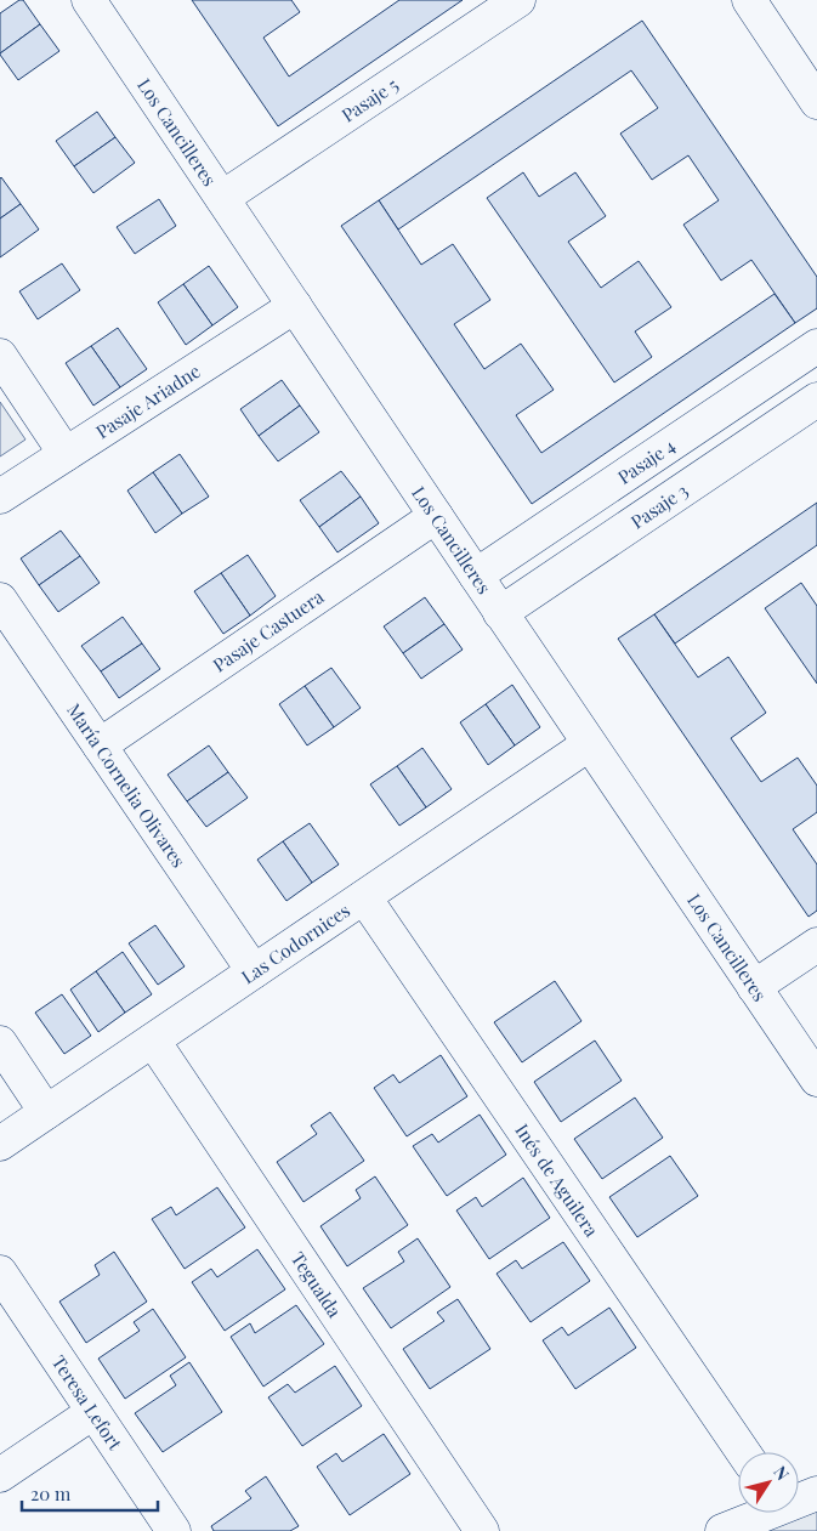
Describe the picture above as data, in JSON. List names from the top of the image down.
{
  "streets": {
    "street": [
      "Pasaje 5",
      "Los Cancilleres",
      "Pasaje Ariadne",
      "Pasaje 4",
      "Pasaje 3",
      "Pasaje Castuera",
      "María Cornelia Olivares",
      "Las Codornices",
      "Inés de Aguilera",
      "Tegualda",
      "Teresa Lefort"
    ]
  },
  "crossings": [
    ["Pasaje 5", "Los Cancilleres"],
    ["Los Cancilleres", "Pasaje Ariadne"],
    ["Los Cancilleres", "Pasaje 4"],
    ["Los Cancilleres", "Pasaje 3"],
    ["Los Cancilleres", "Pasaje Castuera"],
    ["Los Cancilleres", "Las Codornices"],
    ["Pasaje Castuera", "María Cornelia Olivares"],
    ["María Cornelia Olivares", "Las Codornices"],
    ["Las Codornices", "Inés de Aguilera"],
    ["Las Codornices", "Tegualda"]
  ],
  "scale_bar": "20 m",
  "north": "top right"
}
